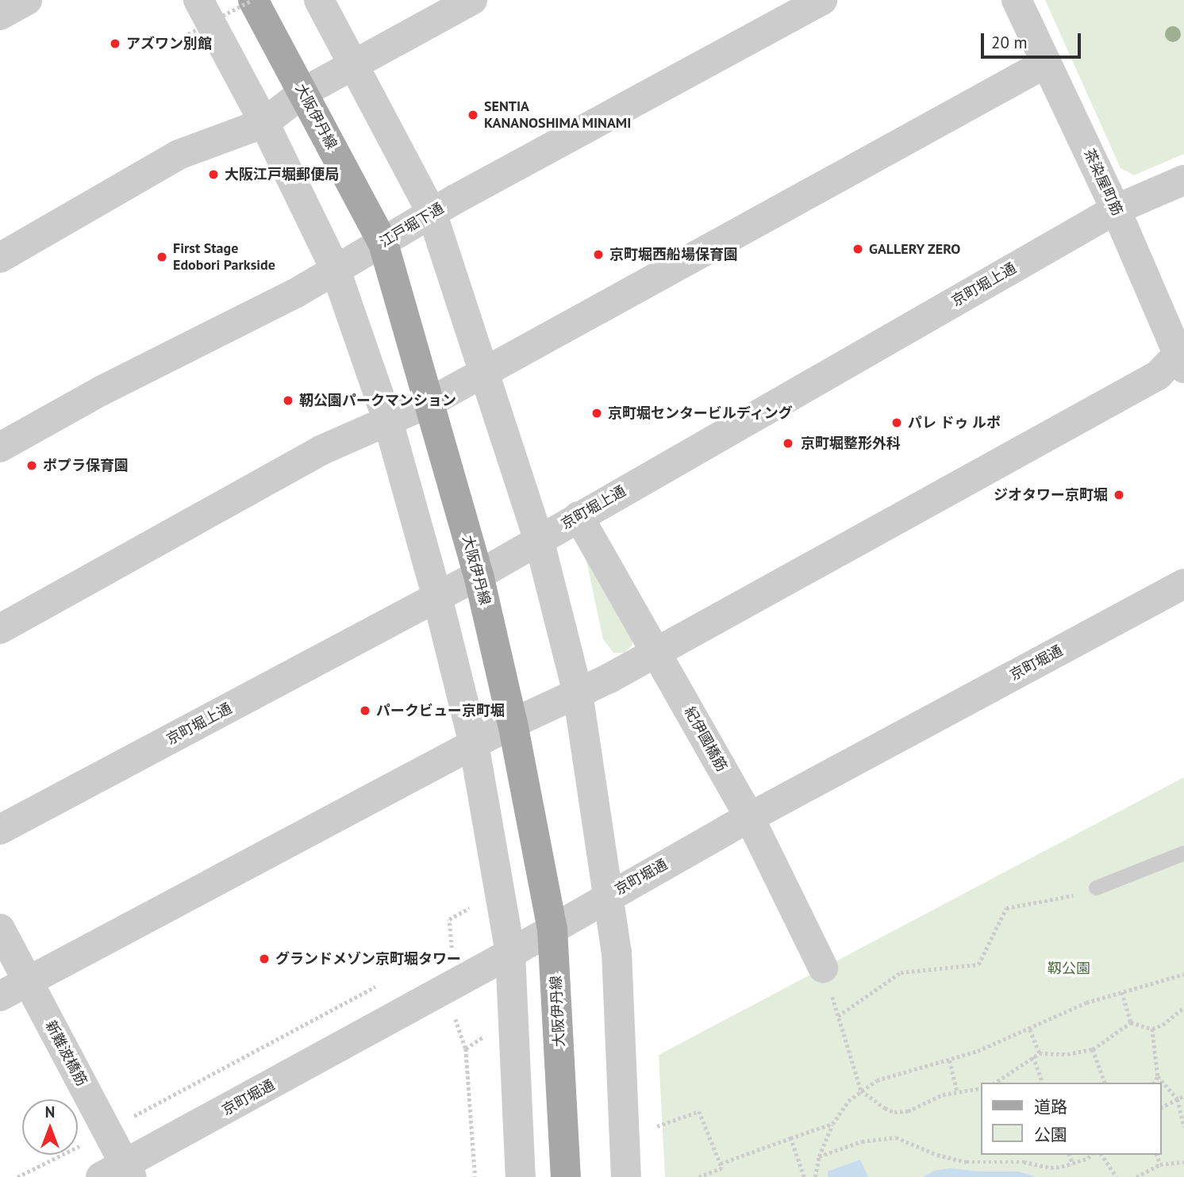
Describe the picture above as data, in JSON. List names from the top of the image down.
{
  "streets": {
    "main road": ["大阪伊丹線"],
    "street": [
      "茶染屋町筋",
      "江戸堀下通",
      "京町堀上通",
      "京町堀通",
      "紀伊國橋筋",
      "新難波橋筋"
    ]
  },
  "crossings": [
    ["大阪伊丹線", "江戸堀下通"],
    ["大阪伊丹線", "京町堀上通"],
    ["大阪伊丹線", "京町堀通"],
    ["茶染屋町筋", "京町堀上通"],
    ["京町堀上通", "紀伊國橋筋"],
    ["京町堀通", "紀伊國橋筋"],
    ["京町堀通", "新難波橋筋"]
  ],
  "parks": ["靱公園"],
  "places": [
    "アズワン別館",
    "SENTIA KANANOSHIMA MINAMI",
    "大阪江戸堀郵便局",
    "GALLERY ZERO",
    "京町堀西船場保育園",
    "First Stage Edobori Parkside",
    "靭公園パークマンション",
    "京町堀センタービルディング",
    "パレ ドゥ ルポ",
    "京町堀整形外科",
    "ポプラ保育園",
    "ジオタワー京町堀",
    "パークビュー京町堀",
    "グランドメゾン京町堀タワー"
  ],
  "legend": ["道路", "公園"],
  "scale_bar": "20 m",
  "north": "top"
}
